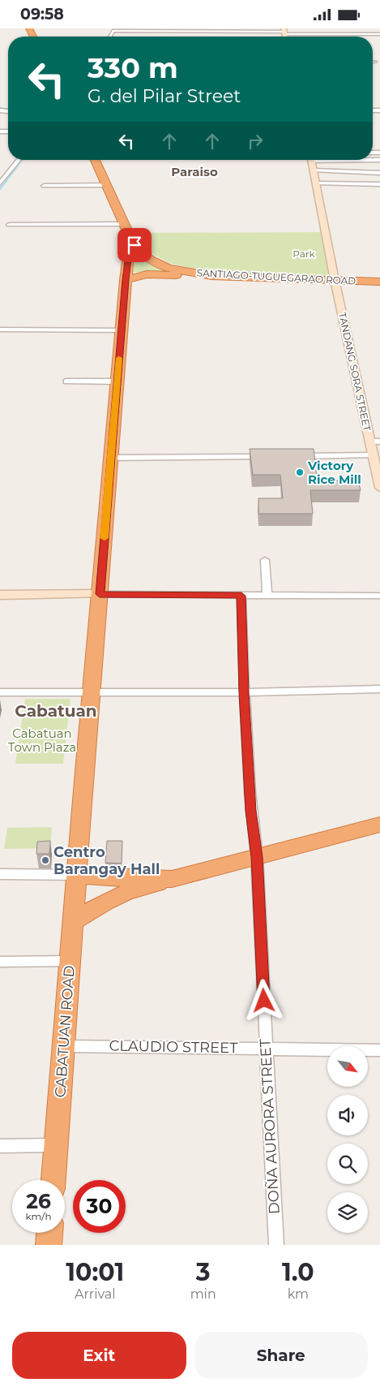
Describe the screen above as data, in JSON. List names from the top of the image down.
{
  "streets": {
    "highway": ["SANTIAGO-TUGUEGARAO ROAD", "CABATUAN ROAD"],
    "street": ["TANDANG SORA STREET", "CLAUDIO STREET", "DOÑA AURORA STREET"]
  },
  "crossings": [
    ["SANTIAGO-TUGUEGARAO ROAD", "TANDANG SORA STREET"],
    ["SANTIAGO-TUGUEGARAO ROAD", "CABATUAN ROAD"],
    ["CABATUAN ROAD", "CLAUDIO STREET"],
    ["CLAUDIO STREET", "DOÑA AURORA STREET"]
  ],
  "districts": ["Paraiso", "Cabatuan"],
  "parks": ["Park", "Cabatuan Town Plaza"],
  "places": ["Victory Rice Mill", "Centro Barangay Hall"],
  "north": "bottom right",
  "page": {
    "status": "09:58",
    "turn": ["330 m", "G. del Pilar Street"],
    "speed": "26 km/h",
    "limit": "30",
    "eta": [
      "10:01",
      "Arrival",
      "3",
      "min",
      "1.0",
      "km"
    ],
    "buttons": ["Exit", "Share"]
  }
}
